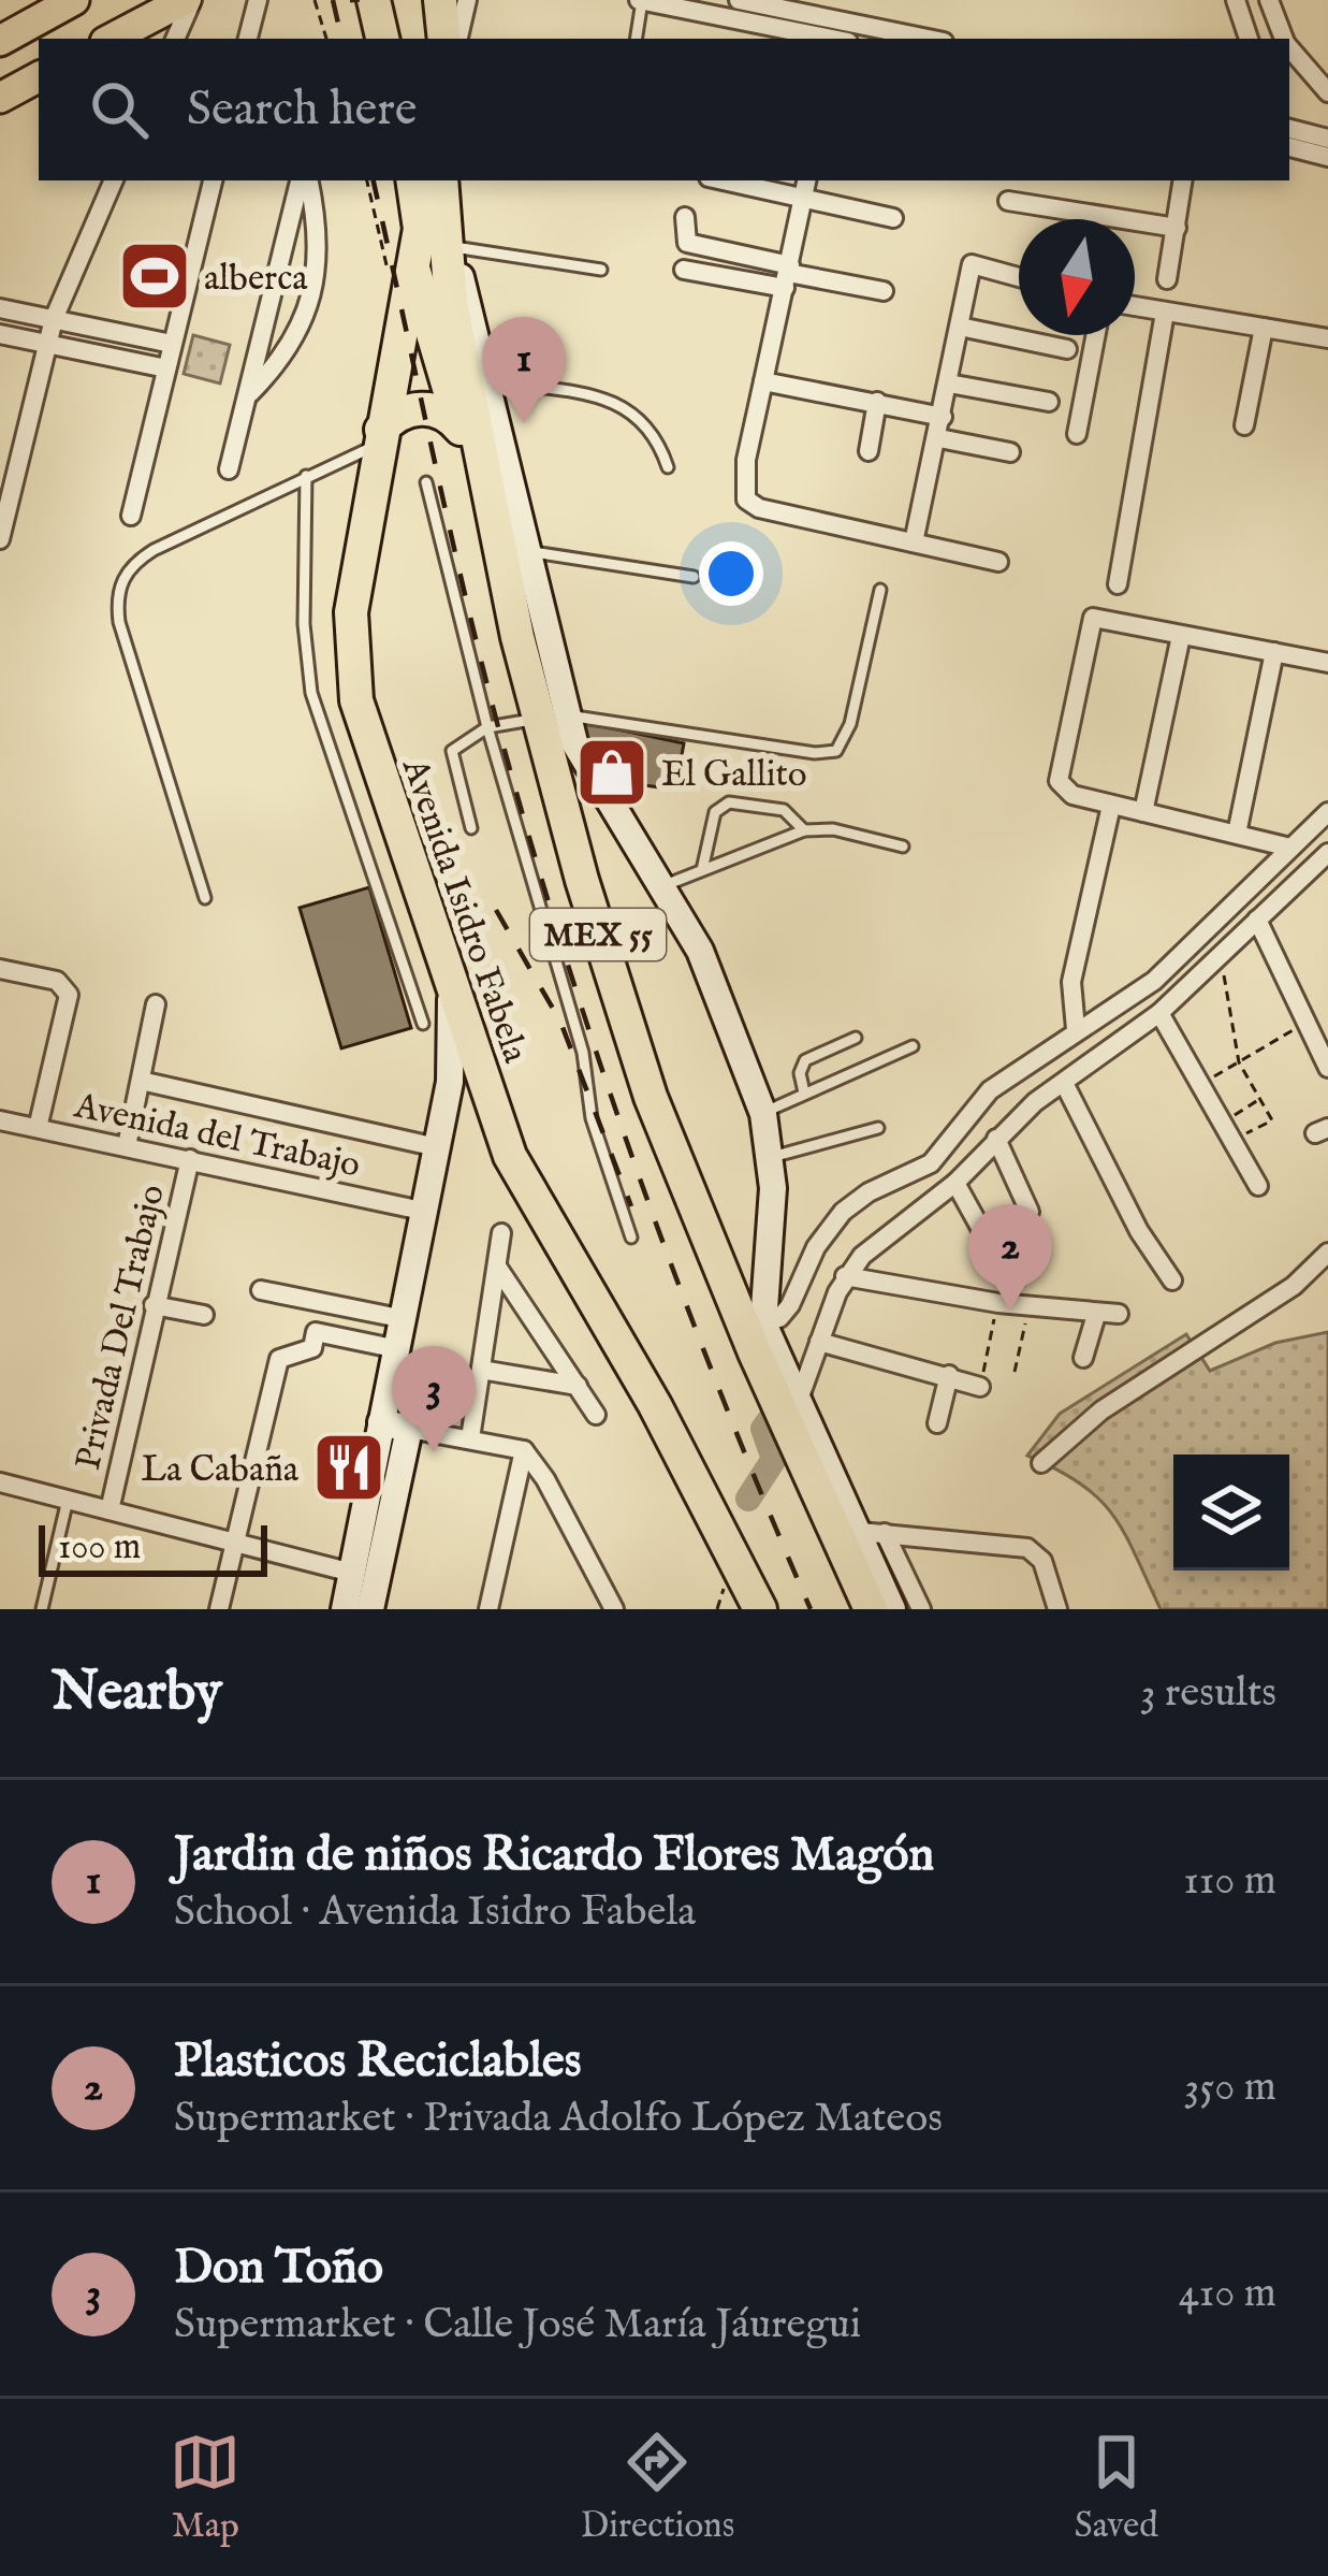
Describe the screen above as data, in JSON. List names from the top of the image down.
{
  "streets": {
    "highway": ["Avenida Isidro Fabela", "MEX 55"],
    "street": ["Avenida del Trabajo", "Privada Del Trabajo"]
  },
  "crossings": [
    ["Avenida del Trabajo", "Privada Del Trabajo"]
  ],
  "places": {
    "sports": ["alberca"],
    "shop": ["El Gallito"],
    "restaurant": ["La Cabaña"]
  },
  "scale_bar": "100 m",
  "north": "bottom",
  "page": {
    "search": "Search here",
    "pins": ["1", "2", "3"],
    "scale": "100 m",
    "heading": ["Nearby", "3 results"],
    "list": [
      {
        "mark": "1",
        "name": "Jardin de niños Ricardo Flores Magón",
        "note": "School · Avenida Isidro Fabela",
        "value": "110 m"
      },
      {
        "mark": "2",
        "name": "Plasticos Reciclables",
        "note": "Supermarket · Privada Adolfo López Mateos",
        "value": "350 m"
      },
      {
        "mark": "3",
        "name": "Don Toño",
        "note": "Supermarket · Calle José María Jáuregui",
        "value": "410 m"
      }
    ],
    "nav": ["Map", "Directions", "Saved"]
  }
}
